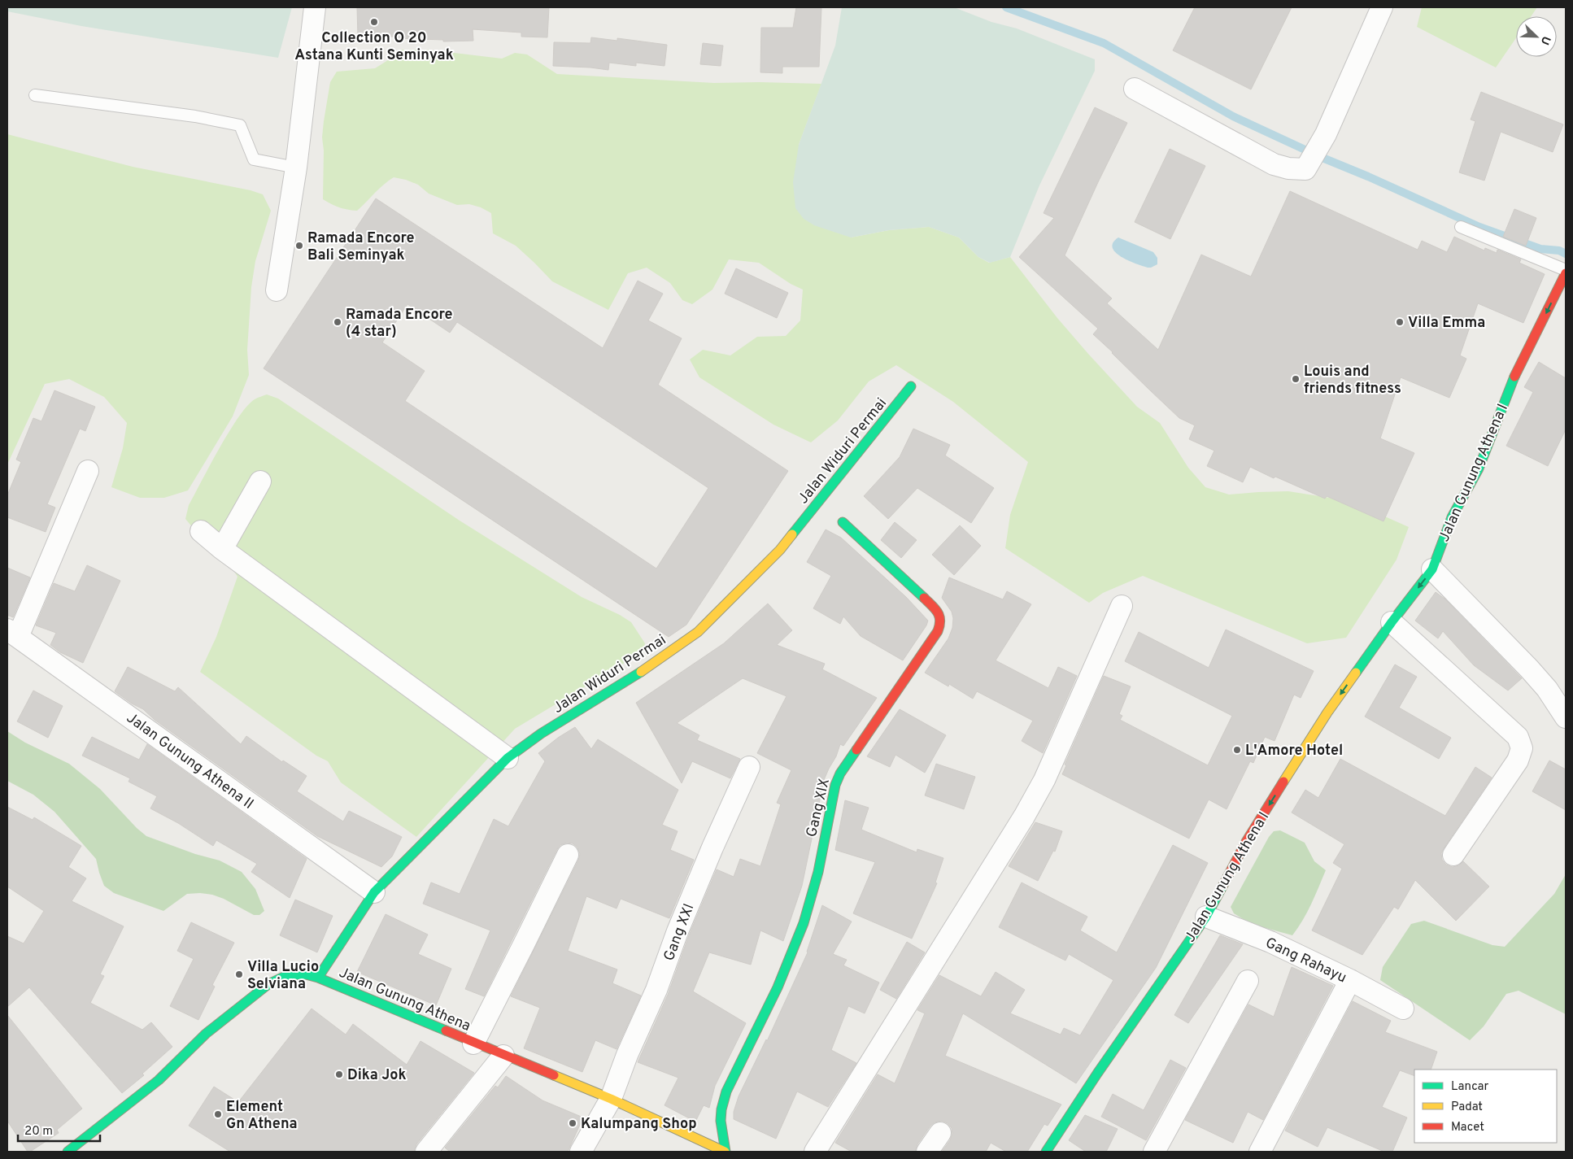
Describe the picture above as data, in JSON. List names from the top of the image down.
{
  "streets": {
    "street": [
      "Jalan Widuri Permai",
      "Jalan Gunung Athena I",
      "Jalan Gunung Athena II",
      "Gang XIX",
      "Gang XXI",
      "Gang Rahayu",
      "Jalan Gunung Athena"
    ]
  },
  "crossings": [
    ["Jalan Widuri Permai", "Jalan Gunung Athena II"],
    ["Jalan Widuri Permai", "Jalan Gunung Athena"],
    ["Jalan Gunung Athena I", "Gang Rahayu"],
    ["Gang XIX", "Jalan Gunung Athena"],
    ["Gang XXI", "Jalan Gunung Athena"]
  ],
  "one_way": ["Jalan Gunung Athena I"],
  "places": [
    "Collection O 20 Astana Kunti Seminyak",
    "Ramada Encore Bali Seminyak",
    "Ramada Encore (4 star)",
    "Villa Emma",
    "Louis and friends fitness",
    "L'Amore Hotel",
    "Villa Lucio Selviana",
    "Dika Jok",
    "Element Gn Athena",
    "Kalumpang Shop"
  ],
  "legend": ["Lancar", "Padat", "Macet"],
  "scale_bar": "20 m",
  "north": "bottom right"
}
